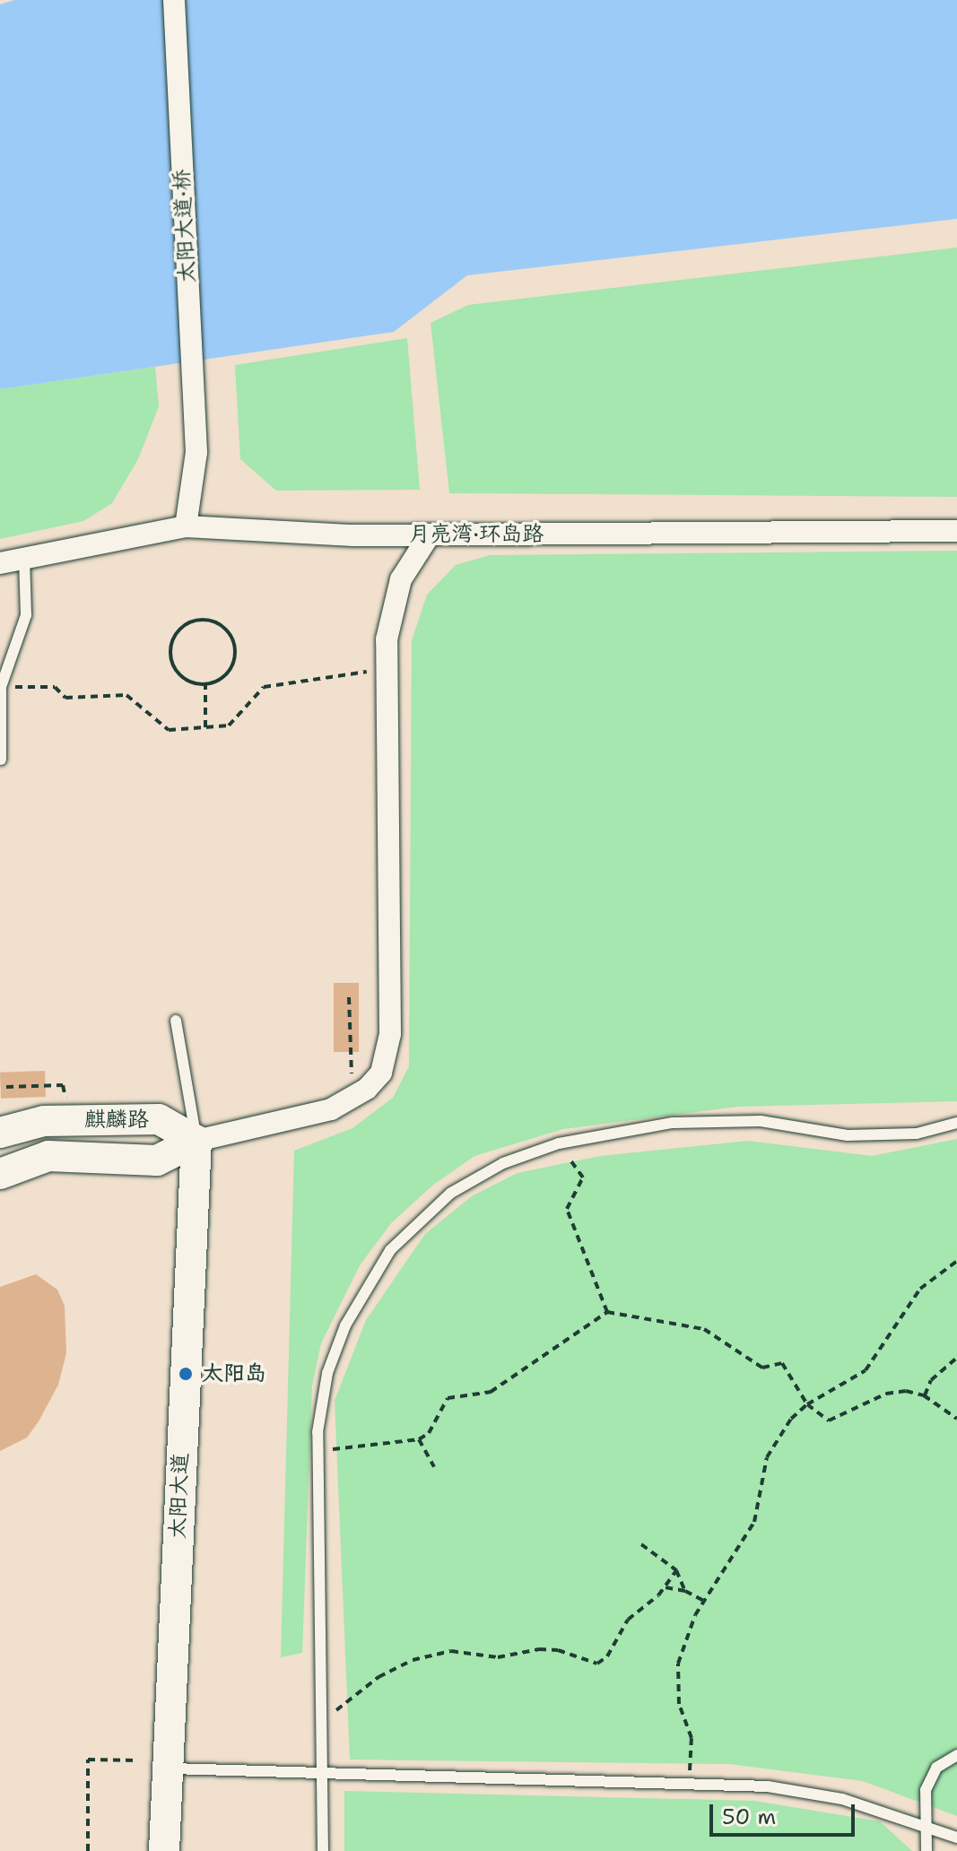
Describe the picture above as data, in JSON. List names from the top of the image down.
{
  "streets": {
    "main road": ["麒麟路", "太阳大道"],
    "street": ["太阳大道·桥", "月亮湾·环岛路"]
  },
  "crossings": [
    ["太阳大道·桥", "月亮湾·环岛路"],
    ["麒麟路", "太阳大道"]
  ],
  "places": ["太阳岛"],
  "scale_bar": "50 m"
}
